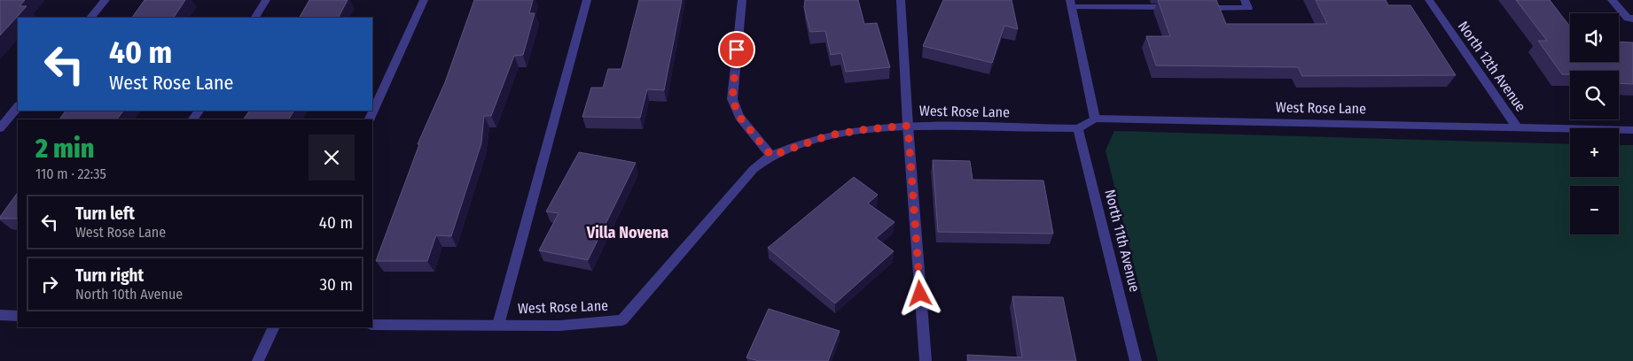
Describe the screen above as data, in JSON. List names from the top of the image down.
{
  "streets": {
    "street": ["North 12th Avenue", "West Rose Lane", "North 11th Avenue"]
  },
  "crossings": [
    ["North 12th Avenue", "West Rose Lane"],
    ["West Rose Lane", "North 11th Avenue"]
  ],
  "districts": ["Villa Novena"],
  "page": {
    "map_buttons": ["+", "−"],
    "turn": ["40 m", "West Rose Lane"],
    "heading": ["2 min", "110 m · 22:35"],
    "list": [
      {
        "name": "Turn left",
        "note": "West Rose Lane",
        "value": "40 m"
      },
      {
        "name": "Turn right",
        "note": "North 10th Avenue",
        "value": "30 m"
      }
    ]
  }
}
